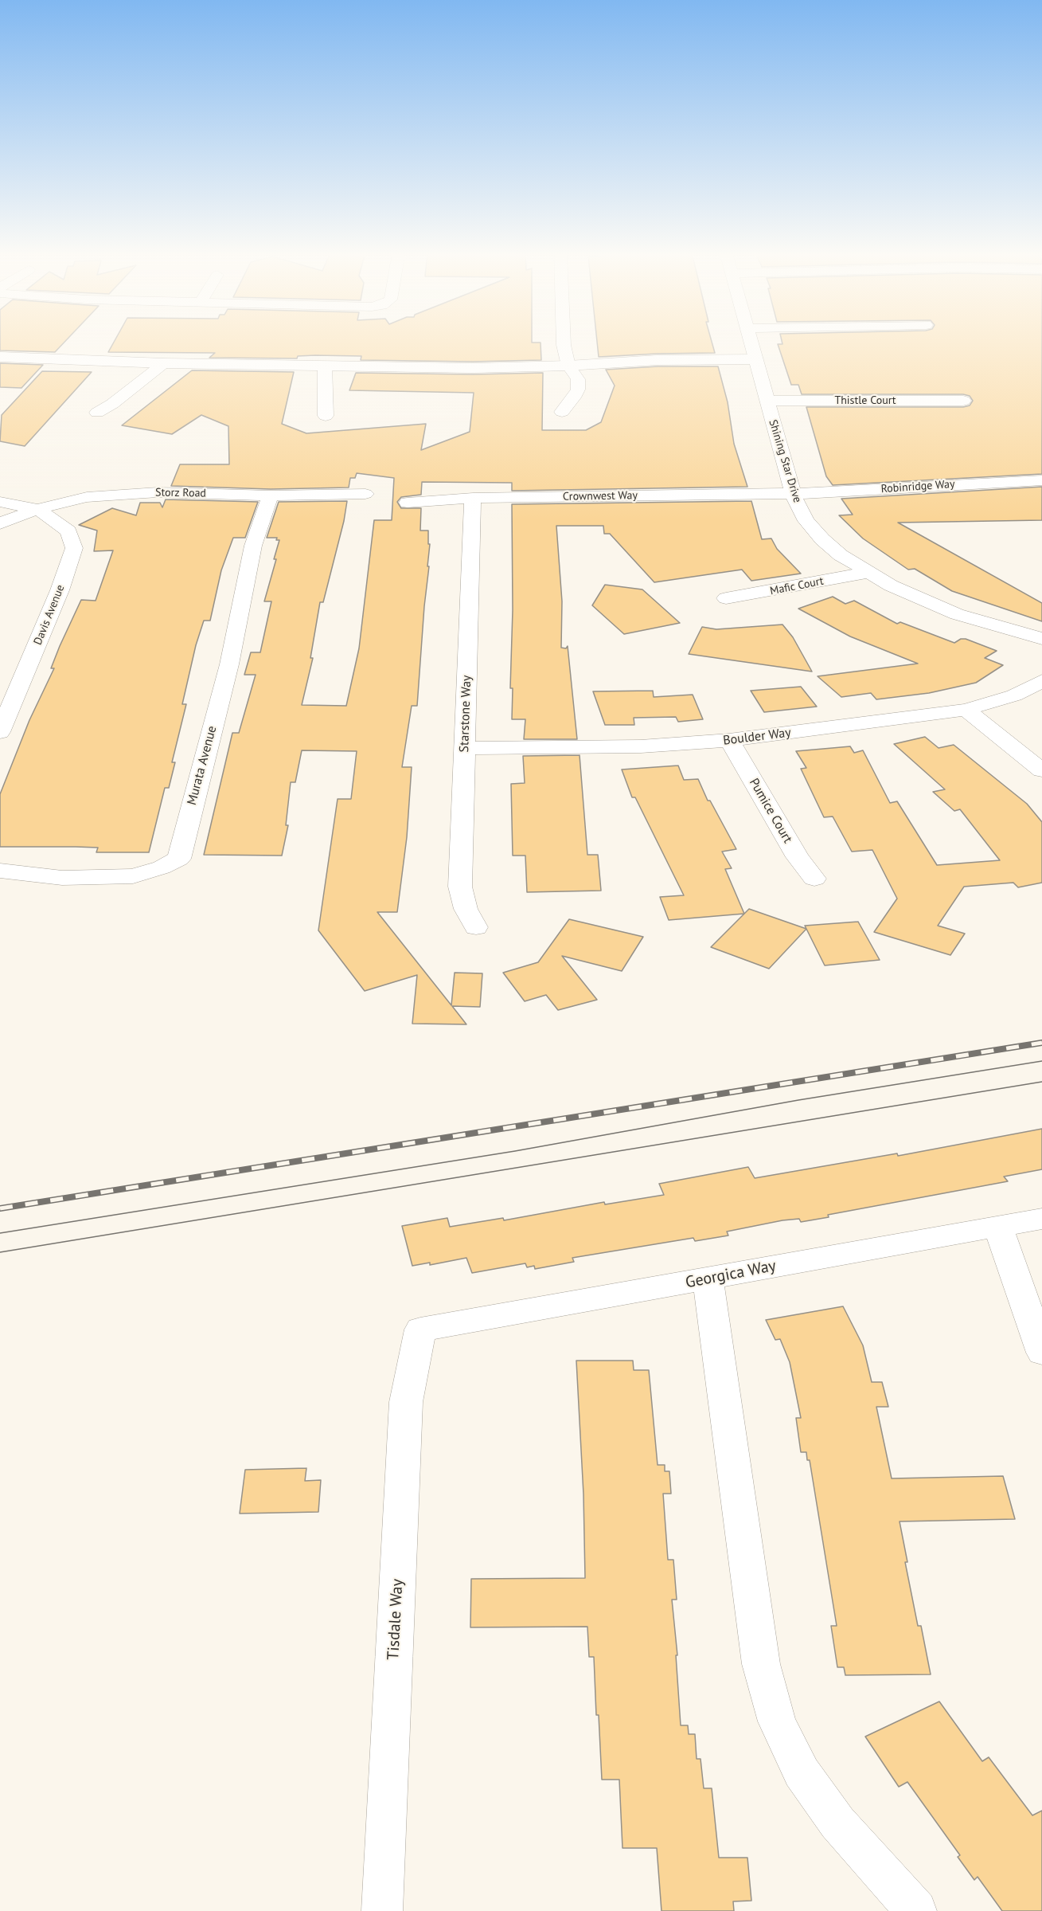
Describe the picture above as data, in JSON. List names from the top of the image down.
{
  "streets": {
    "street": [
      "Thistle Court",
      "Shining Star Drive",
      "Robinridge Way",
      "Storz Road",
      "Crownwest Way",
      "Mafic Court",
      "Davis Avenue",
      "Starstone Way",
      "Boulder Way",
      "Murata Avenue",
      "Pumice Court",
      "Georgica Way",
      "Tisdale Way"
    ]
  },
  "crossings": [
    ["Thistle Court", "Shining Star Drive"],
    ["Shining Star Drive", "Robinridge Way"],
    ["Shining Star Drive", "Crownwest Way"],
    ["Shining Star Drive", "Mafic Court"],
    ["Robinridge Way", "Crownwest Way"],
    ["Storz Road", "Davis Avenue"],
    ["Storz Road", "Murata Avenue"],
    ["Crownwest Way", "Starstone Way"],
    ["Starstone Way", "Boulder Way"],
    ["Boulder Way", "Pumice Court"],
    ["Georgica Way", "Tisdale Way"]
  ]
}
